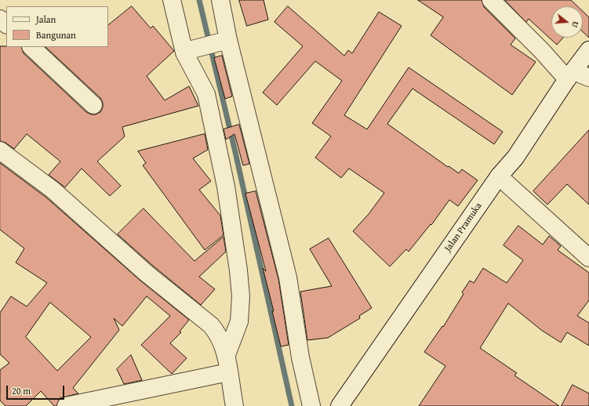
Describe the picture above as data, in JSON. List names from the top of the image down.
{
  "streets": {
    "street": ["Jalan Pramuka"]
  },
  "legend": ["Jalan", "Bangunan"],
  "scale_bar": "20 m",
  "north": "right"
}
